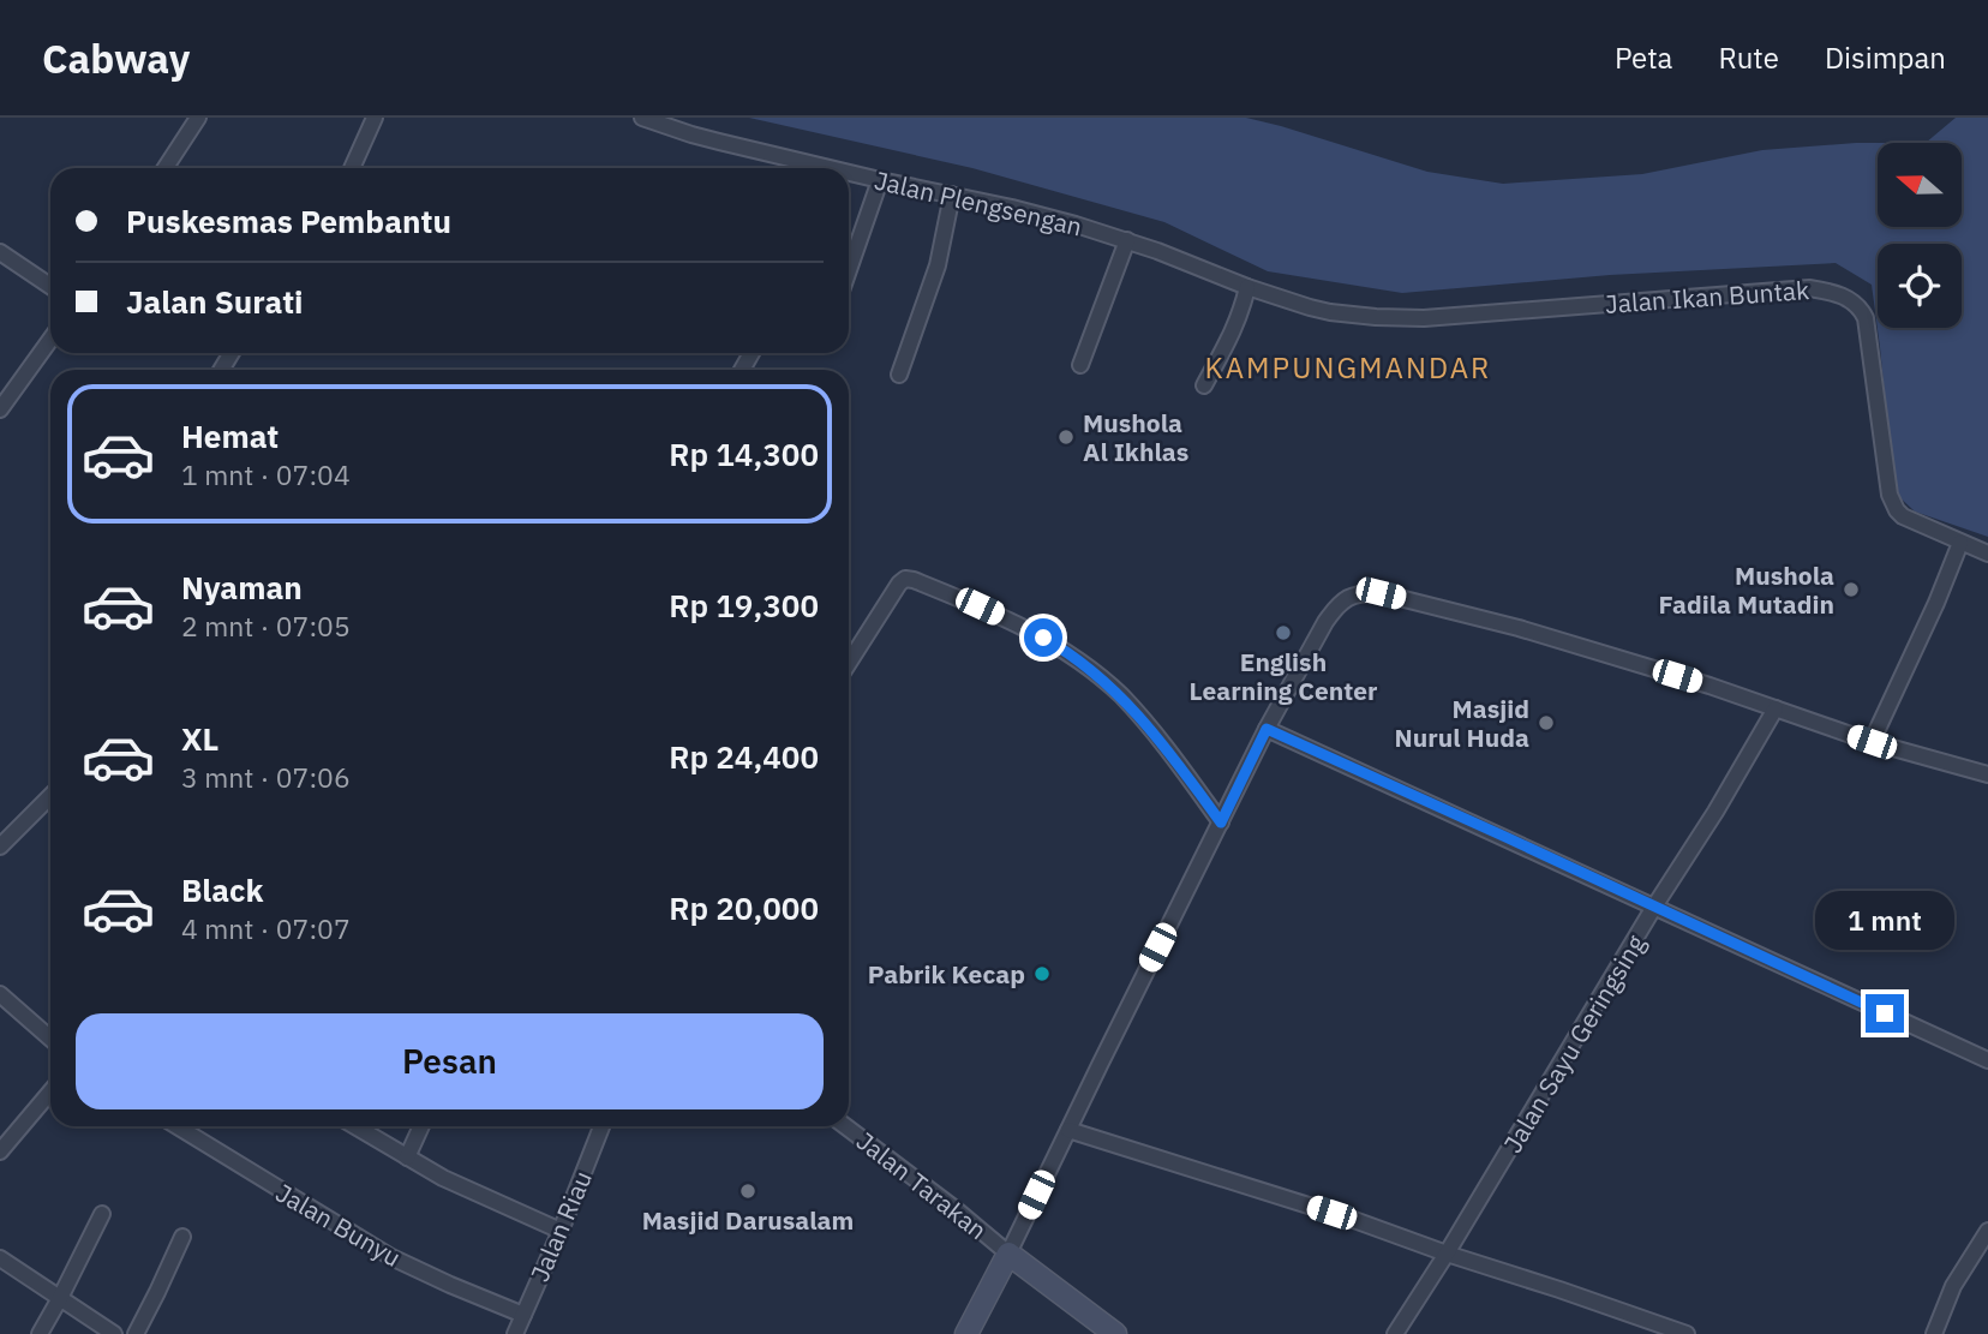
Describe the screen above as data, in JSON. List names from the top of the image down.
{
  "streets": {
    "street": [
      "Jalan Plengsengan",
      "Jalan Ikan Buntak",
      "Jalan Sayu Geringsing",
      "Jalan Tarakan",
      "Jalan Bunyu",
      "Jalan Riau"
    ]
  },
  "crossings": [
    ["Jalan Plengsengan", "Jalan Ikan Buntak"],
    ["Jalan Bunyu", "Jalan Riau"]
  ],
  "districts": ["KAMPUNGMANDAR"],
  "places": [
    "Mushola Al Ikhlas",
    "Mushola Fadila Mutadin",
    "English Learning Center",
    "Masjid Nurul Huda",
    "Pabrik Kecap",
    "Masjid Darusalam"
  ],
  "north": "left",
  "page": {
    "header": "Cabway",
    "nav": ["Peta", "Rute", "Disimpan"],
    "banner": ["Puskesmas Pembantu", "Jalan Surati"],
    "list": [
      {
        "name": "Hemat",
        "note": "1 mnt · 07:04",
        "value": "Rp 14,300"
      },
      {
        "name": "Nyaman",
        "note": "2 mnt · 07:05",
        "value": "Rp 19,300"
      },
      {
        "name": "XL",
        "note": "3 mnt · 07:06",
        "value": "Rp 24,400"
      },
      {
        "name": "Black",
        "note": "4 mnt · 07:07",
        "value": "Rp 20,000"
      }
    ],
    "bubble": "1 mnt",
    "buttons": "Pesan"
  }
}
